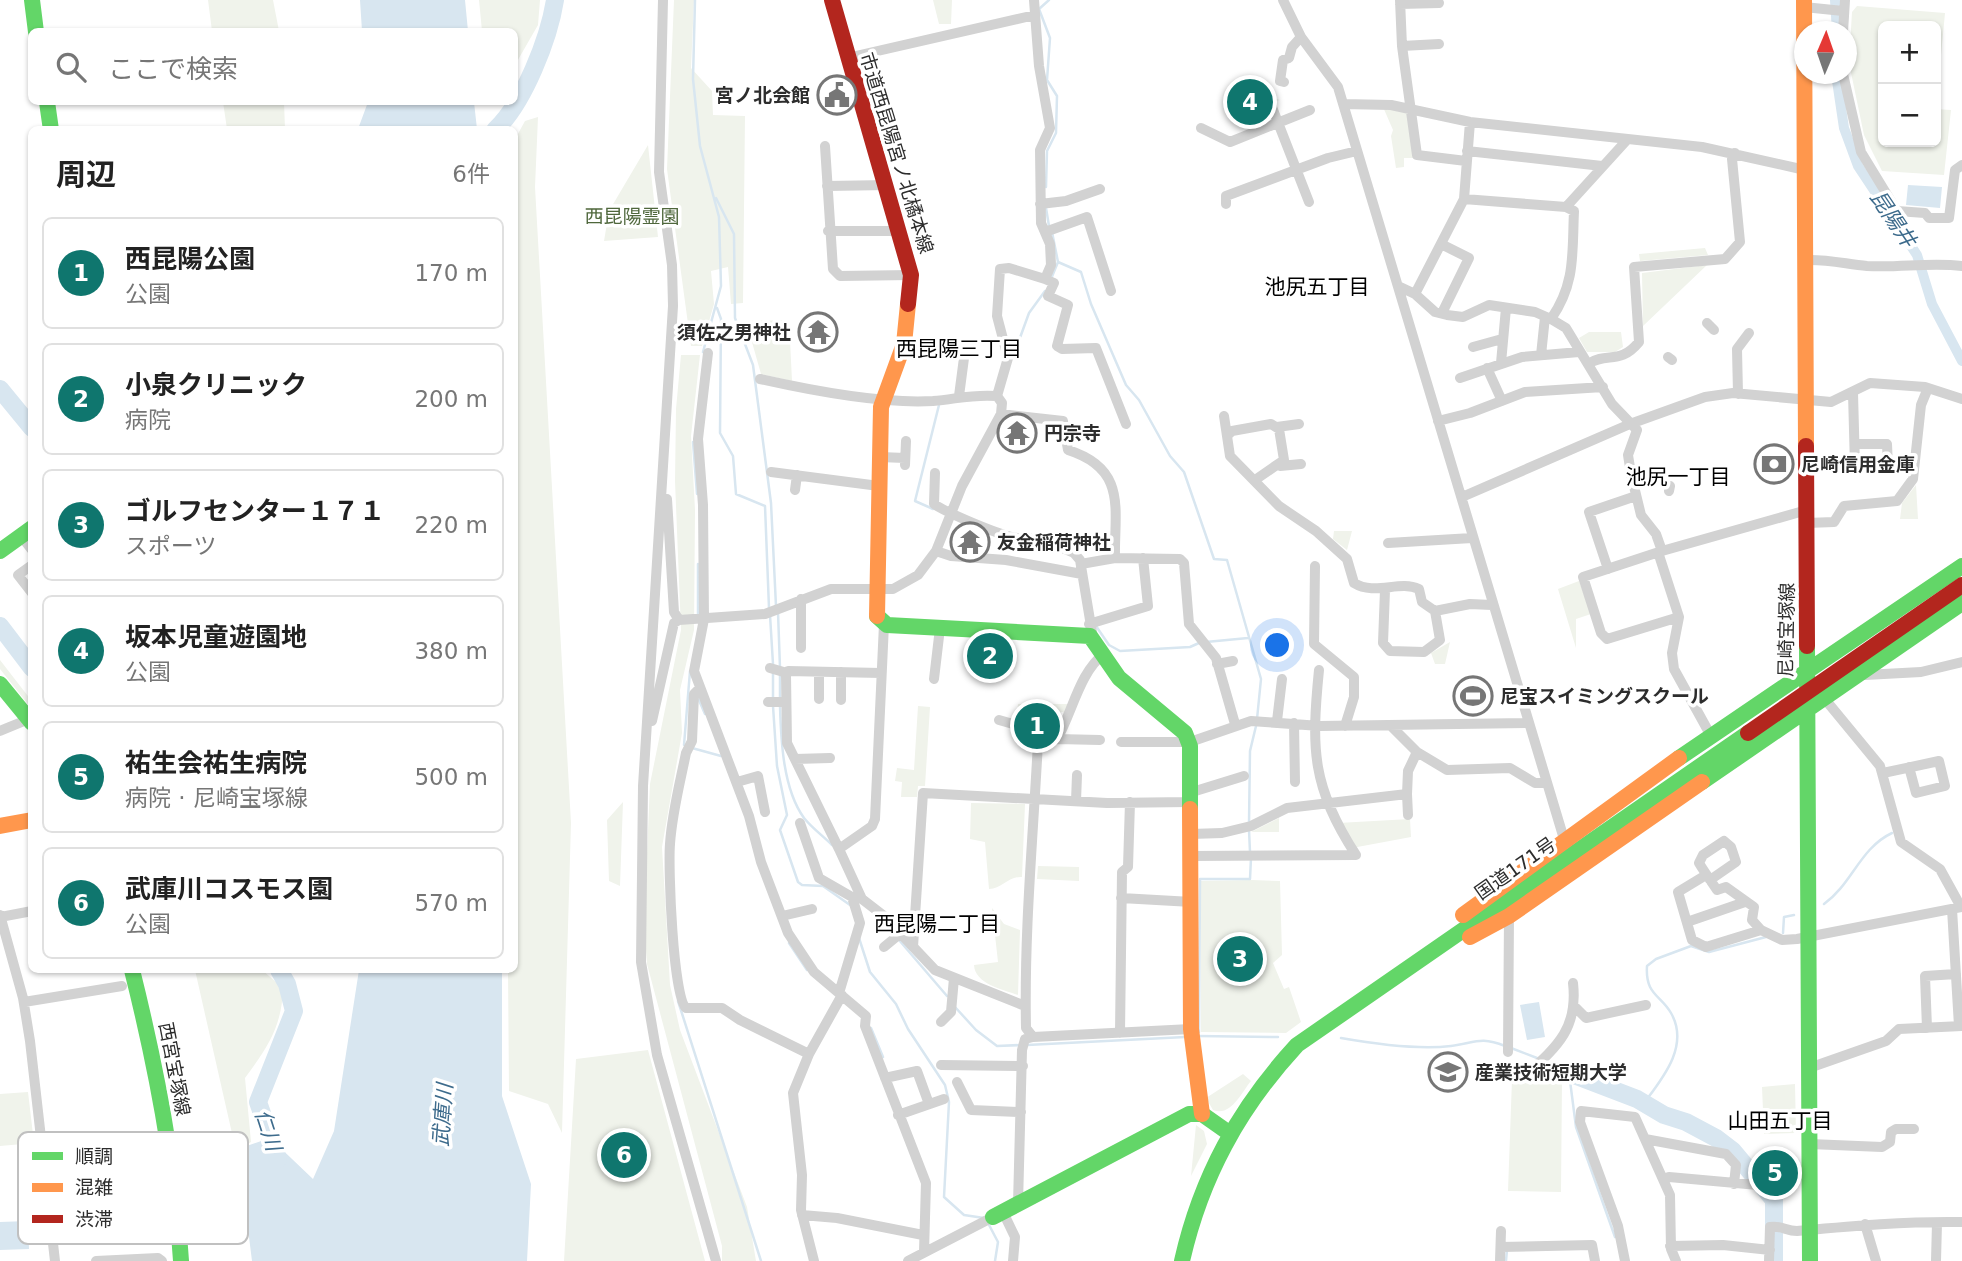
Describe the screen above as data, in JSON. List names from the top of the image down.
{
  "streets": {
    "main road": [
      "市道西昆陽宮ノ北橘本線",
      "尼崎宝塚線",
      "国道171号",
      "西宮宝塚線"
    ]
  },
  "districts": [
    "池尻五丁目",
    "西昆陽三丁目",
    "池尻一丁目",
    "西昆陽二丁目",
    "山田五丁目"
  ],
  "water": ["昆陽井", "武庫川", "仁川"],
  "parks": ["西昆陽霊園"],
  "places": {
    "public building": ["宮ノ北会館"],
    "temple": ["須佐之男神社", "円宗寺", "友金稲荷神社"],
    "bank": ["尼崎信用金庫"],
    "sports": ["尼宝スイミングスクール"],
    "school or university": ["産業技術短期大学"]
  },
  "legend": ["順調", "混雑", "渋滞"],
  "north": "top",
  "page": {
    "map_buttons": ["+", "−"],
    "search": "ここで検索",
    "pins": [
      "4",
      "2",
      "1",
      "3",
      "6",
      "5"
    ],
    "heading": ["周辺", "6件"],
    "list": [
      {
        "mark": "1",
        "name": "西昆陽公園",
        "note": "公園",
        "value": "170 m"
      },
      {
        "mark": "2",
        "name": "小泉クリニック",
        "note": "病院",
        "value": "200 m"
      },
      {
        "mark": "3",
        "name": "ゴルフセンター１７１",
        "note": "スポーツ",
        "value": "220 m"
      },
      {
        "mark": "4",
        "name": "坂本児童遊園地",
        "note": "公園",
        "value": "380 m"
      },
      {
        "mark": "5",
        "name": "祐生会祐生病院",
        "note": "病院 · 尼崎宝塚線",
        "value": "500 m"
      },
      {
        "mark": "6",
        "name": "武庫川コスモス園",
        "note": "公園",
        "value": "570 m"
      }
    ]
  }
}
